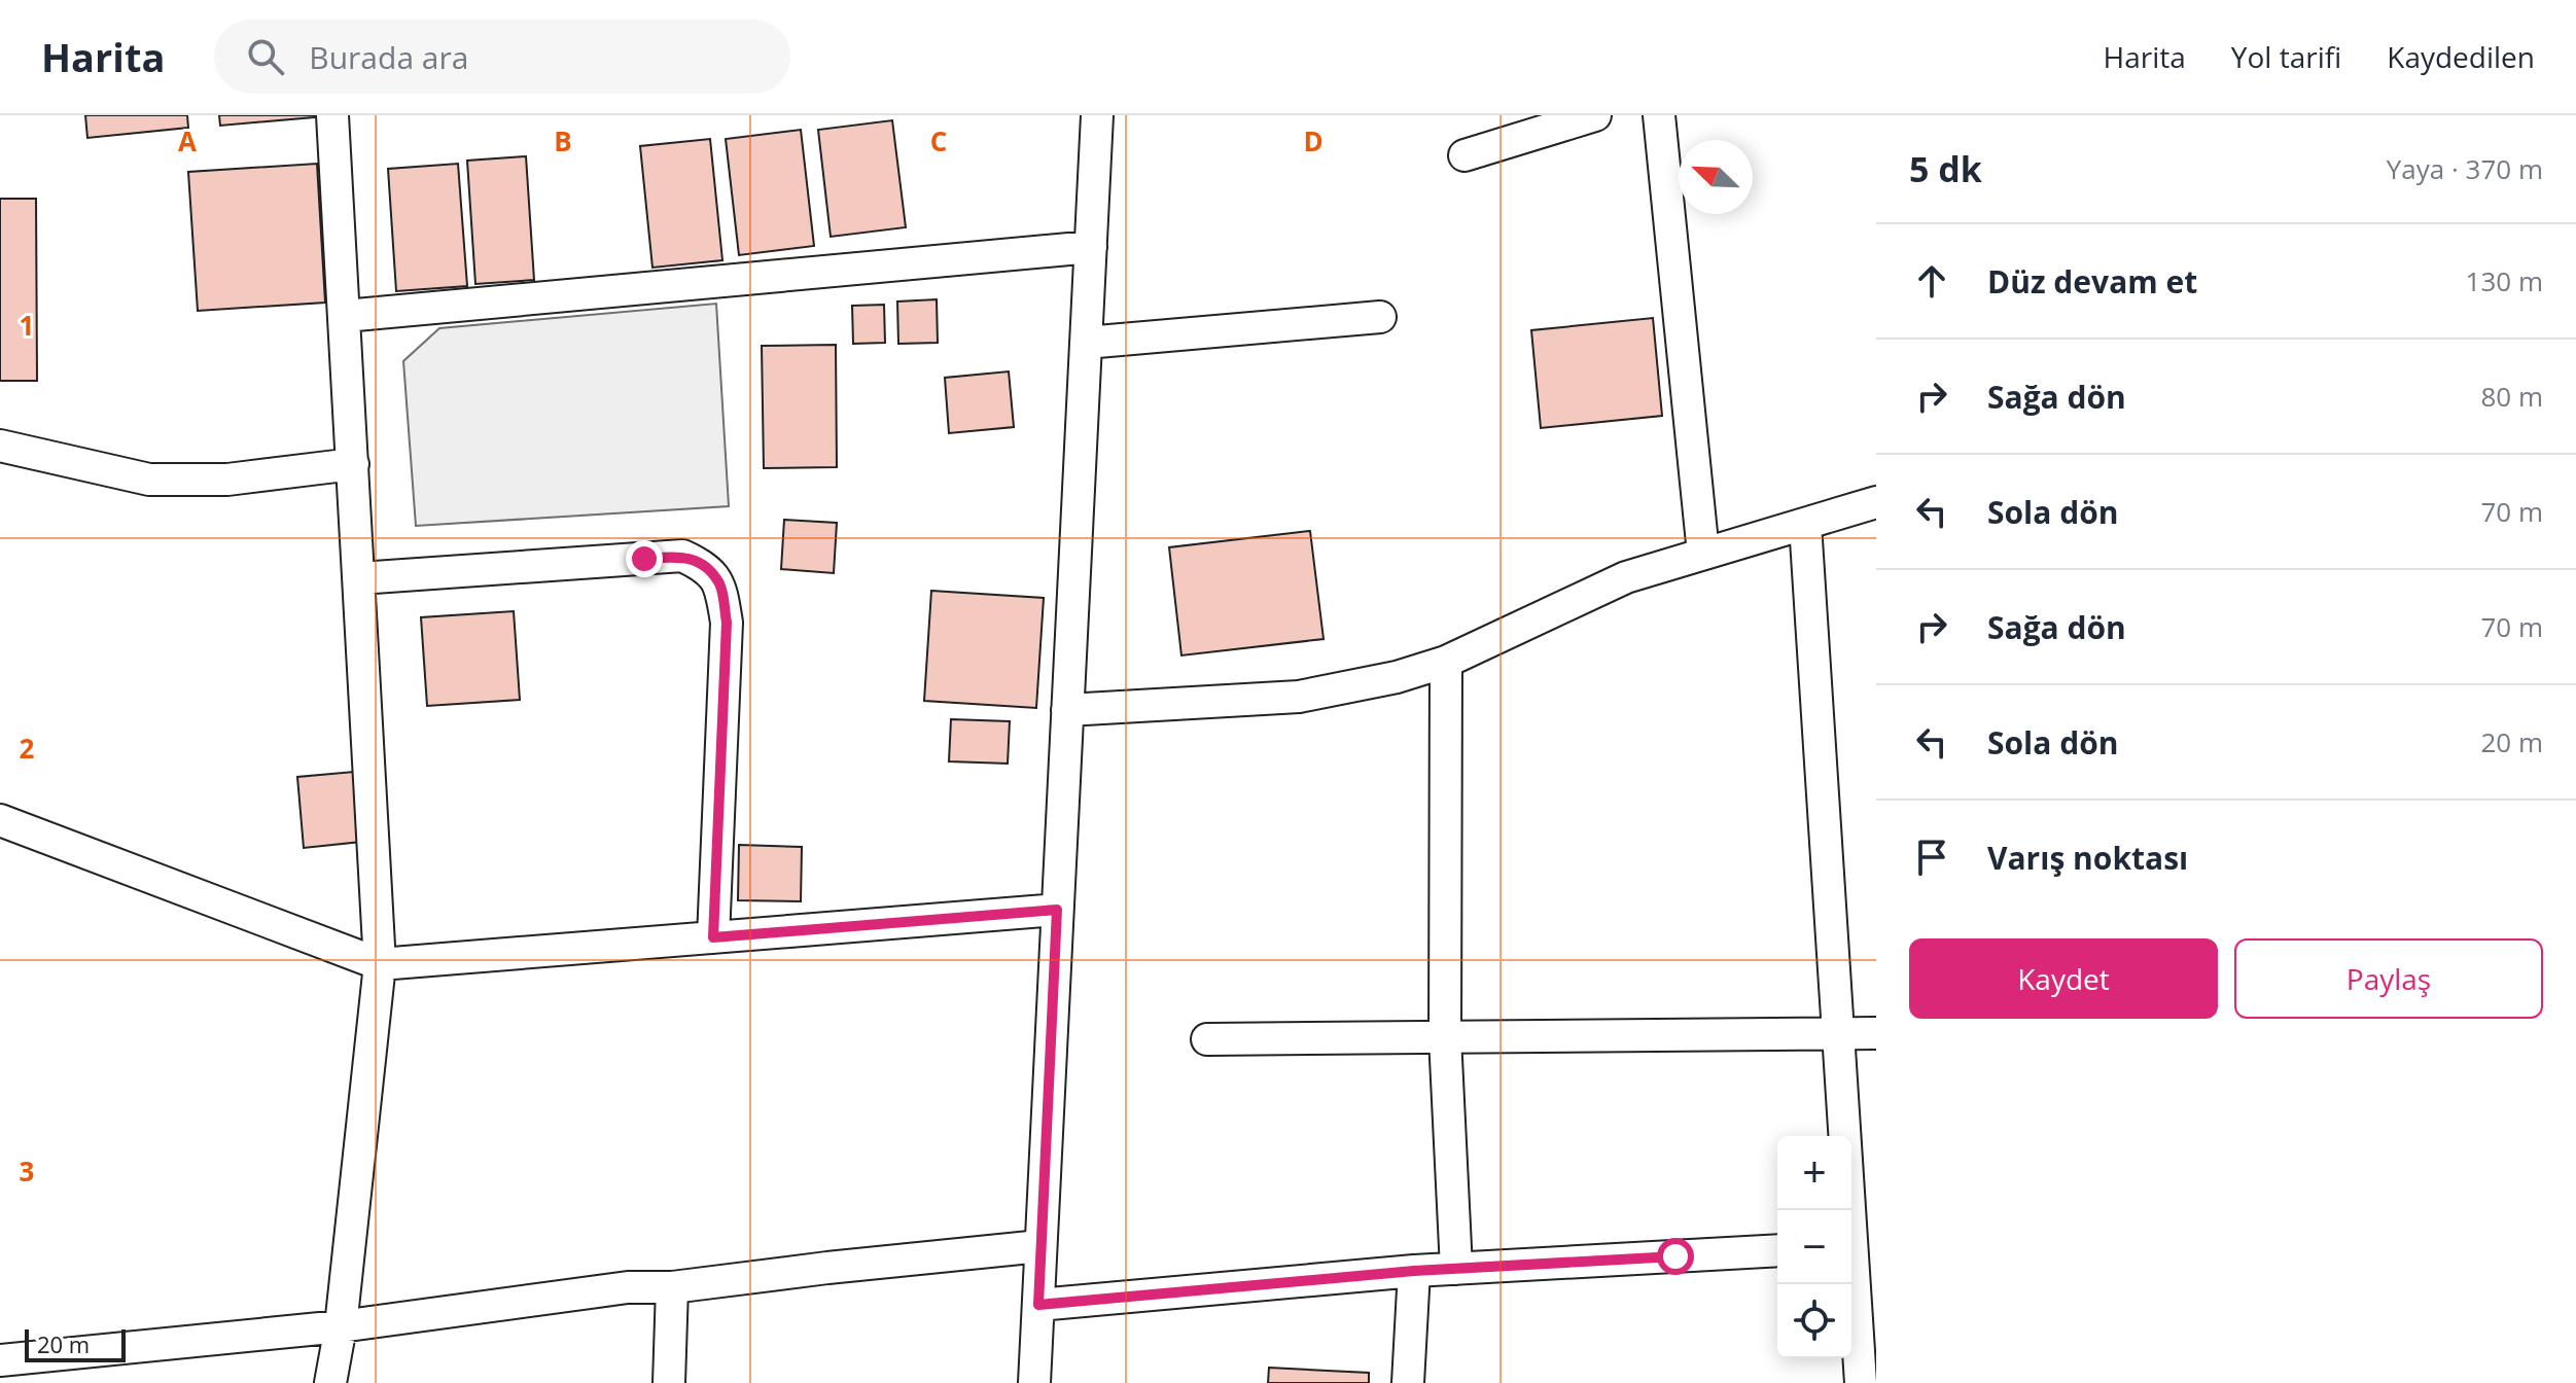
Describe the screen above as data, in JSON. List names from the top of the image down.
{
  "scale_bar": "20 m",
  "north": "top left",
  "page": {
    "header": "Harita",
    "search": "Burada ara",
    "nav": ["Harita", "Yol tarifi", "Kaydedilen"],
    "heading": ["5 dk", "Yaya · 370 m"],
    "list": [
      ["Düz devam et", "130 m"],
      ["Sağa dön", "80 m"],
      ["Sola dön", "70 m"],
      ["Sağa dön", "70 m"],
      ["Sola dön", "20 m"],
      "Varış noktası"
    ],
    "buttons": ["Kaydet", "Paylaş"],
    "map_buttons": ["+", "−"],
    "scale": "20 m"
  },
  "grid": {
    "columns": [
      "A",
      "B",
      "C",
      "D"
    ],
    "rows": ["1", "2", "3"]
  }
}
